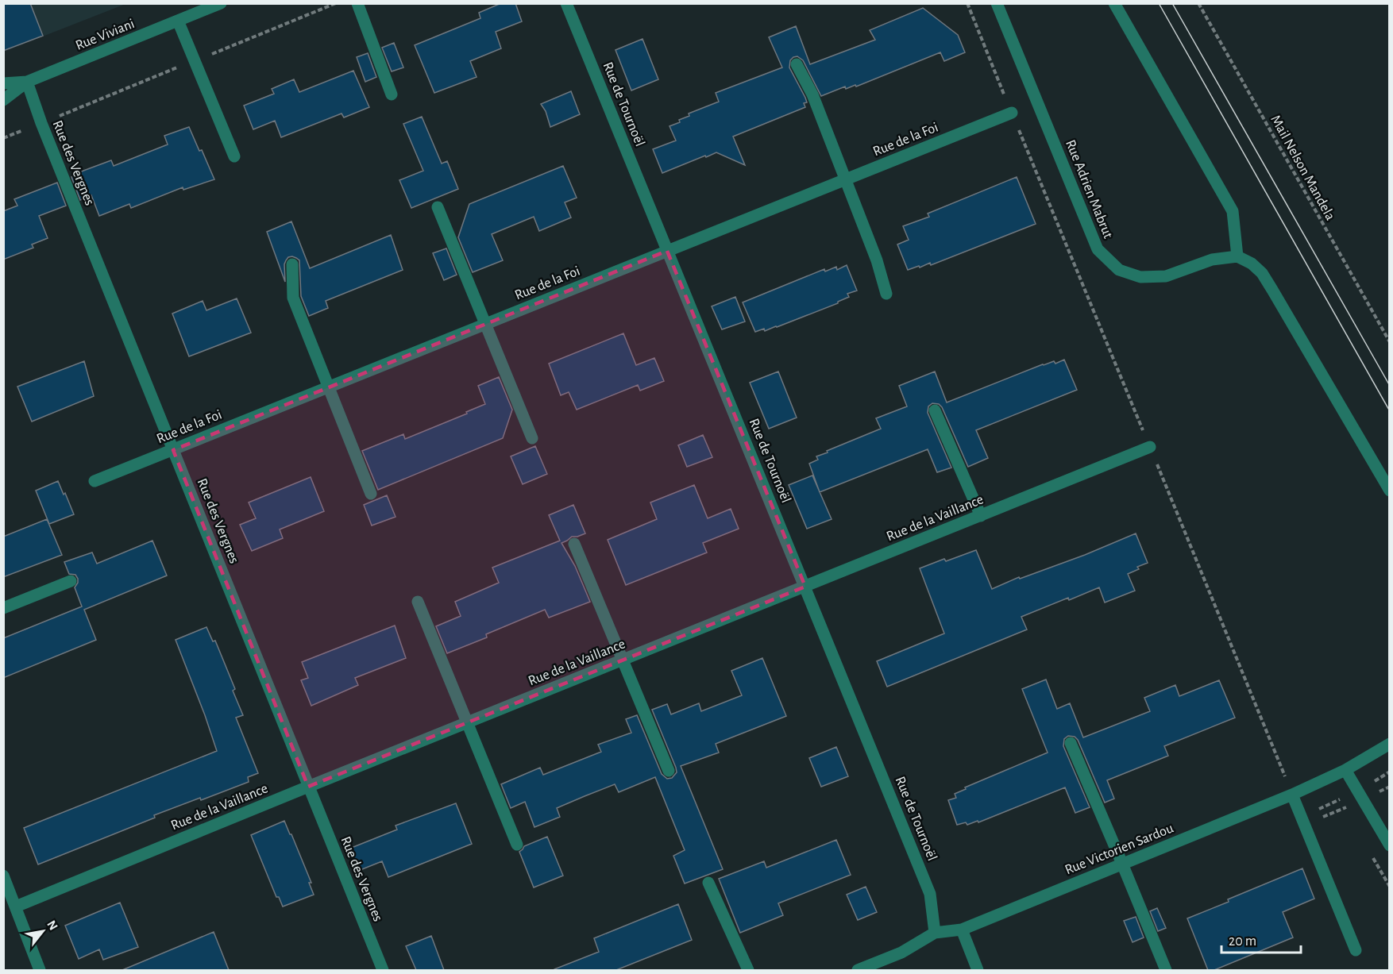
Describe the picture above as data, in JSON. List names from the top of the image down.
{
  "streets": {
    "street": [
      "Rue Viviani",
      "Rue de Tournoël",
      "Rue de la Foi",
      "Rue des Vergnes",
      "Rue Adrien Mabrut",
      "Rue de la Vaillance",
      "Rue Victorien Sardou"
    ],
    "path": ["Mail Nelson Mandela"]
  },
  "crossings": [
    ["Rue Viviani", "Rue des Vergnes"],
    ["Rue de Tournoël", "Rue de la Foi"],
    ["Rue de Tournoël", "Rue de la Vaillance"],
    ["Rue de Tournoël", "Rue Victorien Sardou"],
    ["Rue de la Foi", "Rue des Vergnes"],
    ["Rue des Vergnes", "Rue de la Vaillance"]
  ],
  "scale_bar": "20 m",
  "north": "top right"
}
